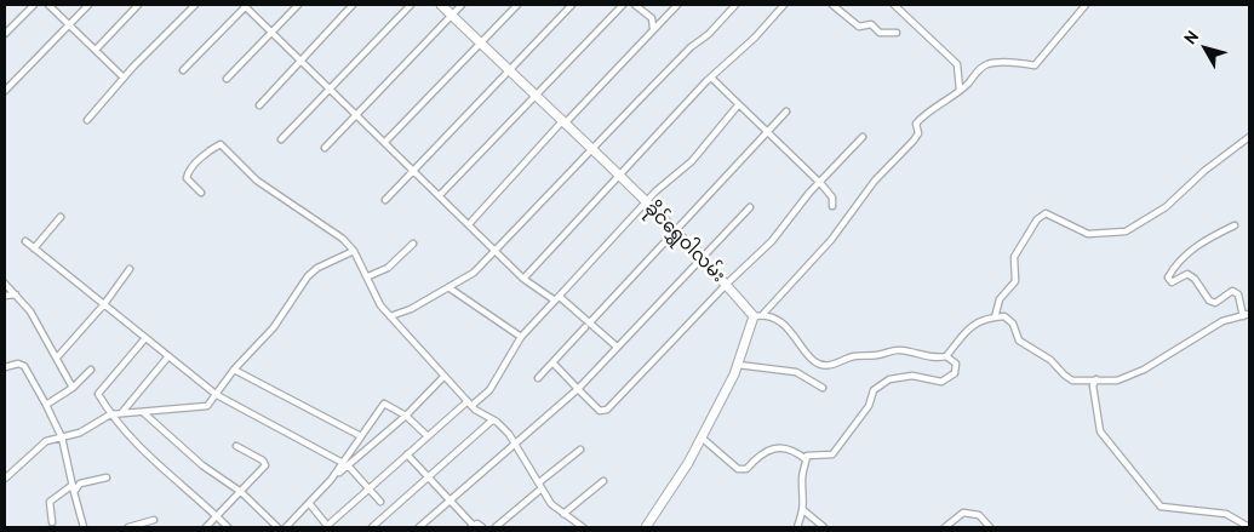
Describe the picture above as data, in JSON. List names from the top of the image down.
{
  "streets": {
    "street": ["ခိုင်ရွှေဝါလမ်း"]
  },
  "north": "top left"
}
